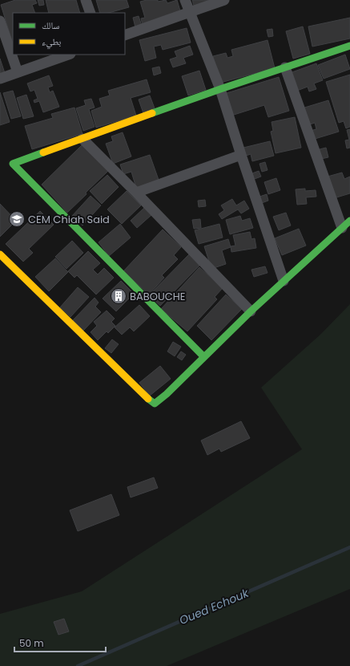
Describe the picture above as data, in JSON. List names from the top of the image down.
{
  "water": ["Oued Echouk"],
  "places": {
    "school or university": ["CEM Chiah Said"],
    "building": ["BABOUCHE"]
  },
  "legend": ["سالك", "بطيء"],
  "scale_bar": "50 m"
}
